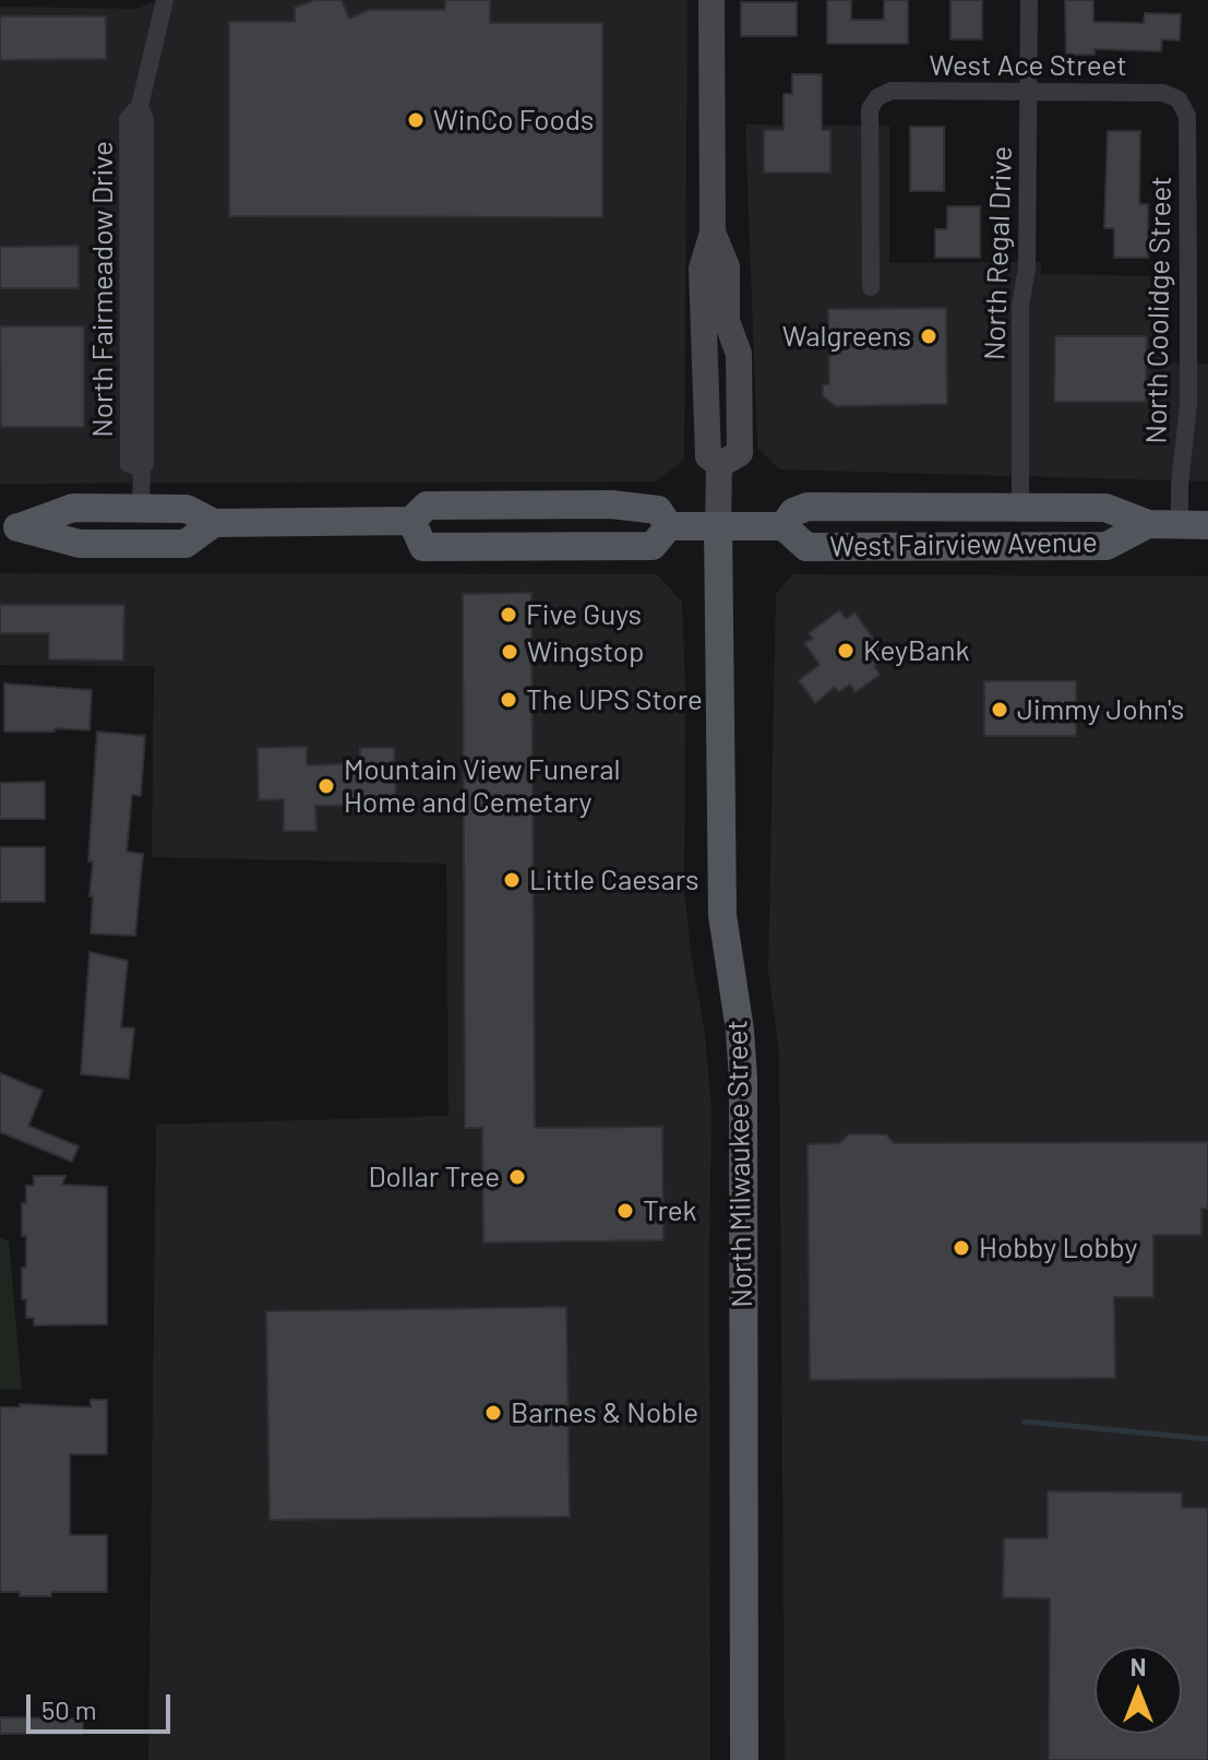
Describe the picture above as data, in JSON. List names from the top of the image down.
{
  "streets": {
    "main road": ["West Fairview Avenue", "North Milwaukee Street"],
    "street": [
      "West Ace Street",
      "North Regal Drive",
      "North Fairmeadow Drive",
      "North Coolidge Street"
    ]
  },
  "crossings": [
    ["West Ace Street", "North Regal Drive"],
    ["West Ace Street", "North Coolidge Street"],
    ["North Regal Drive", "West Fairview Avenue"],
    ["North Fairmeadow Drive", "West Fairview Avenue"],
    ["North Coolidge Street", "West Fairview Avenue"],
    ["West Fairview Avenue", "North Milwaukee Street"]
  ],
  "places": [
    "WinCo Foods",
    "Walgreens",
    "Five Guys",
    "KeyBank",
    "Wingstop",
    "The UPS Store",
    "Jimmy John's",
    "Mountain View Funeral Home and Cemetary",
    "Little Caesars",
    "Dollar Tree",
    "Trek",
    "Hobby Lobby",
    "Barnes & Noble"
  ],
  "scale_bar": "50 m",
  "north": "top"
}
